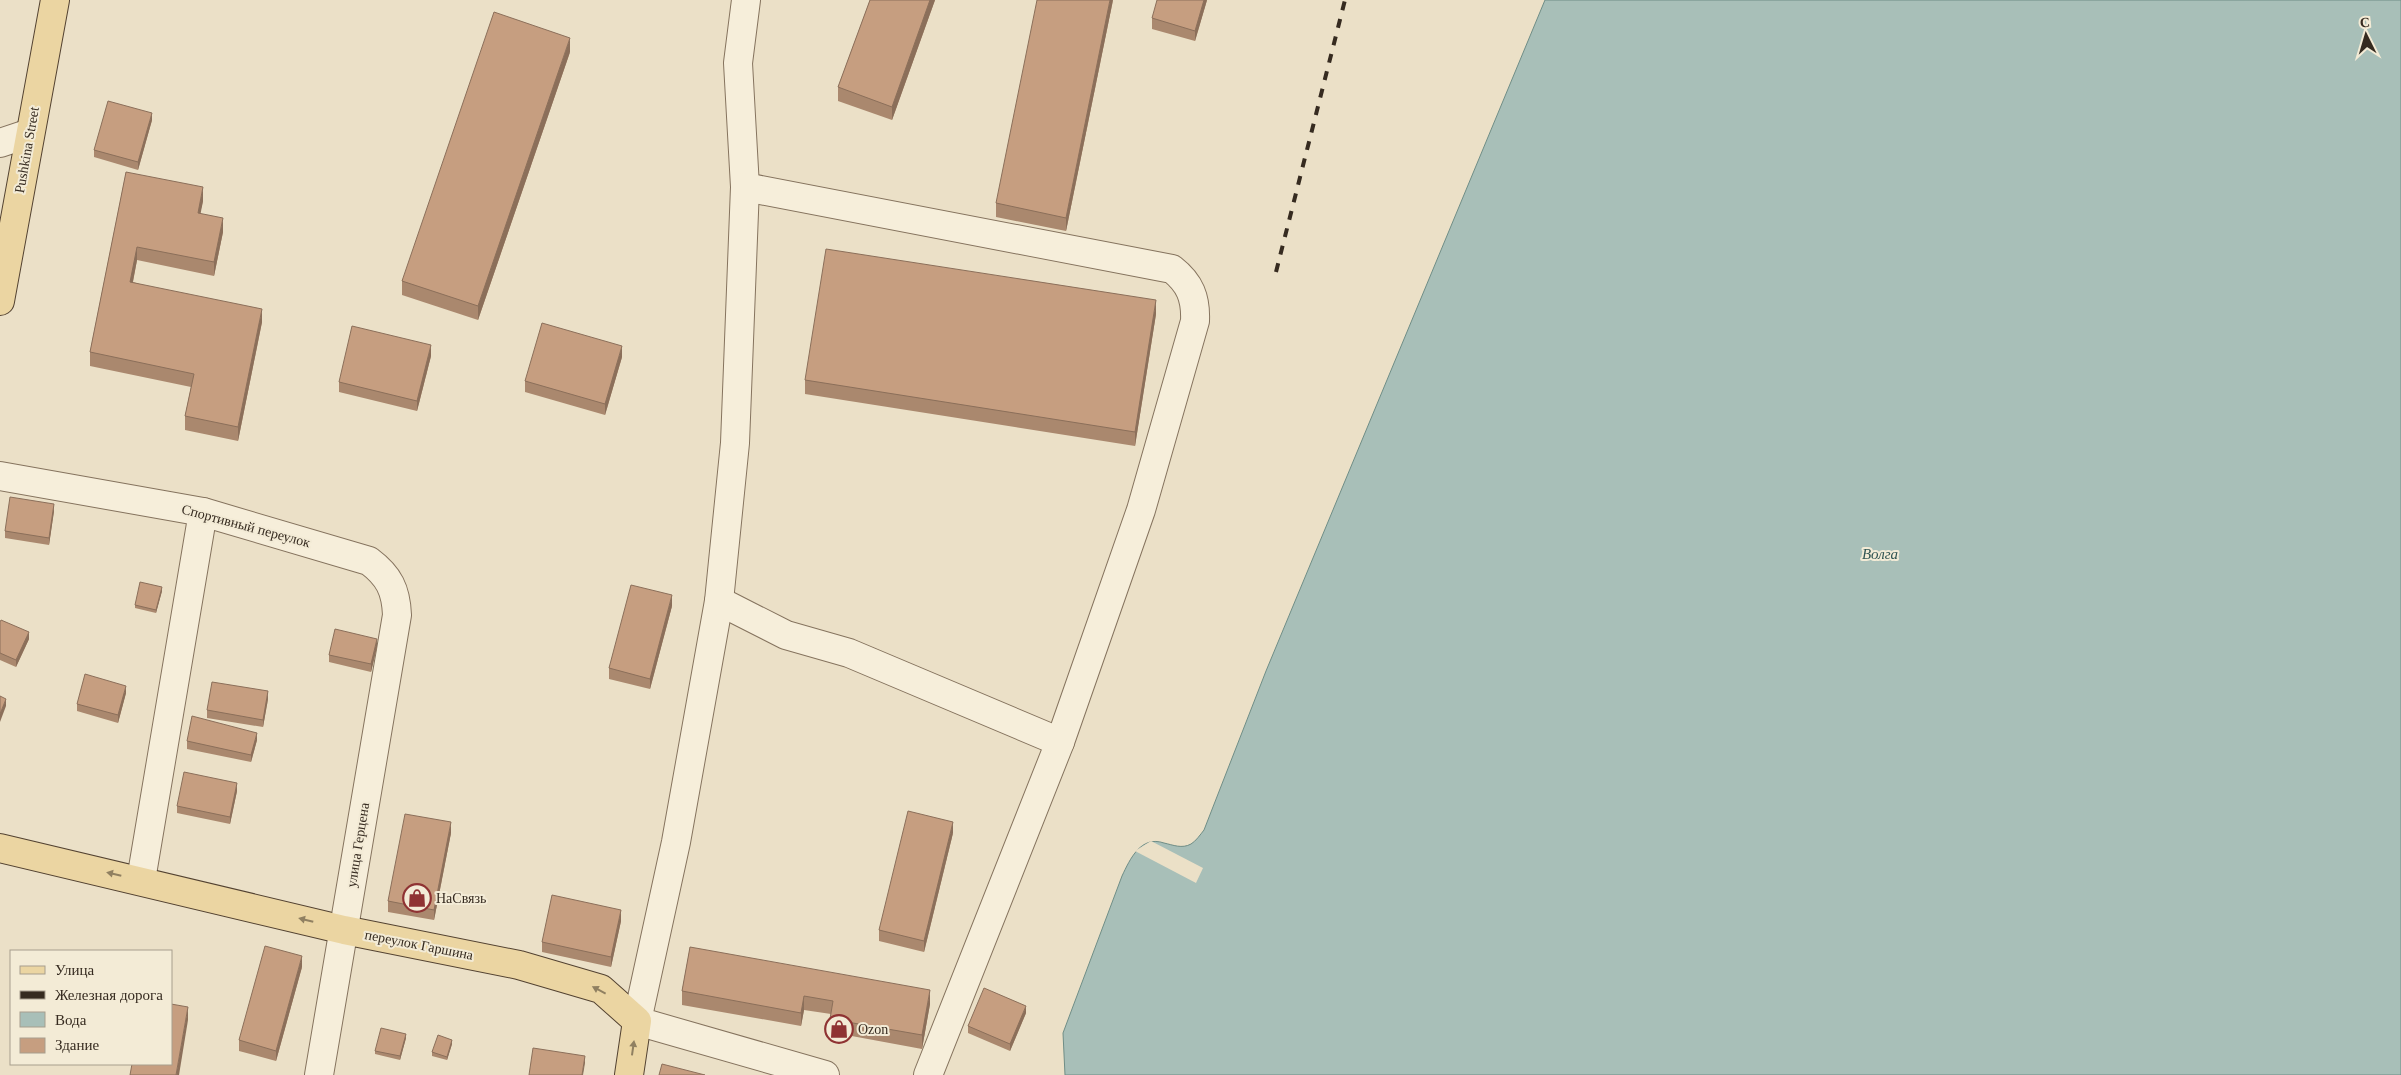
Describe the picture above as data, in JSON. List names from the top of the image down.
{
  "streets": {
    "main road": ["Pushkina Street", "переулок Гаршина"],
    "street": ["Спортивный переулок", "улица Герцена"]
  },
  "crossings": [
    ["Спортивный переулок", "улица Герцена"],
    ["улица Герцена", "переулок Гаршина"]
  ],
  "one_way": ["переулок Гаршина"],
  "water": ["Волга"],
  "places": {
    "shop": ["НаСвязь", "Ozon"]
  },
  "legend": [
    "Улица",
    "Железная дорога",
    "Вода",
    "Здание"
  ],
  "north": "top"
}
